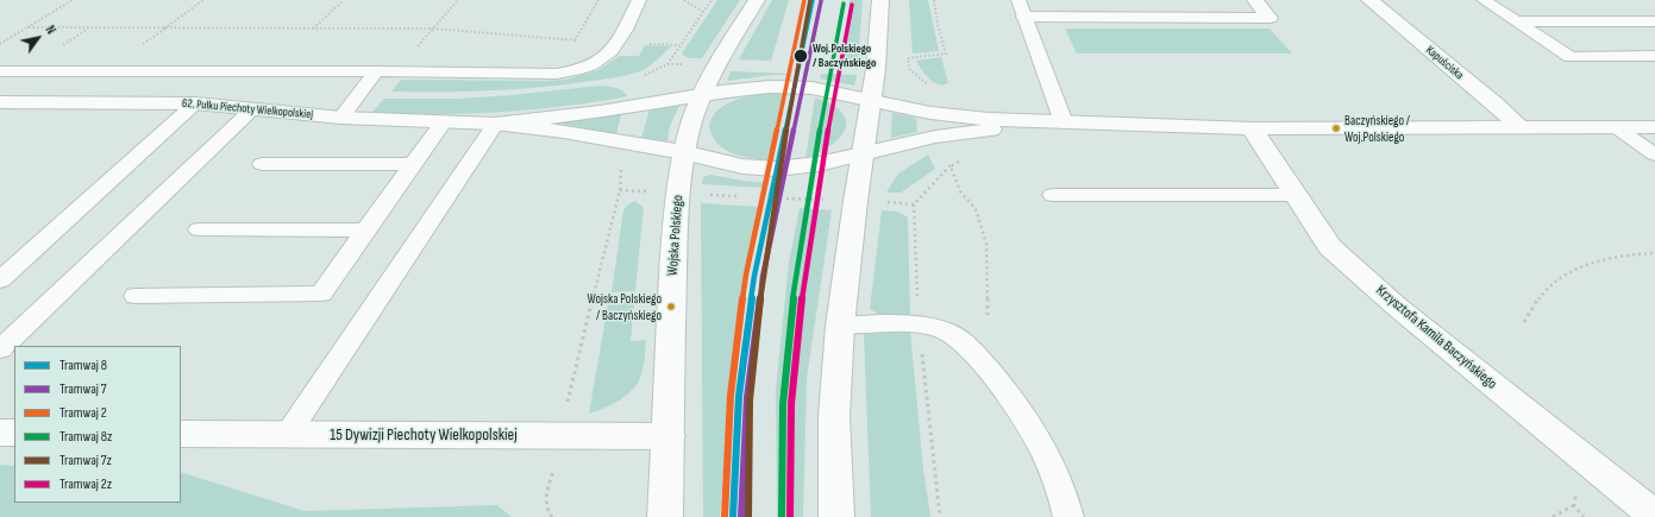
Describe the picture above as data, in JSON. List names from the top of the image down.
{
  "streets": {
    "street": [
      "Kapuściska",
      "62. Pułku Piechoty Wielkopolskiej",
      "Wojska Polskiego",
      "Krzysztofa Kamila Baczyńskiego",
      "15 Dywizji Piechoty Wielkopolskiej"
    ]
  },
  "crossings": [
    ["Wojska Polskiego", "15 Dywizji Piechoty Wielkopolskiej"]
  ],
  "places": ["Woj.Polskiego / Baczyńskiego", "Baczyńskiego / Woj.Polskiego", "Wojska Polskiego / Baczyńskiego"],
  "lines": [
    "tram line 8",
    "tram line 2",
    "tram line 7z",
    "tram line 7",
    "tram line 8z",
    "tram line 2z"
  ],
  "legend": [
    "Tramwaj 8",
    "Tramwaj 7",
    "Tramwaj 2",
    "Tramwaj 8z",
    "Tramwaj 7z",
    "Tramwaj 2z"
  ],
  "north": "top right"
}
